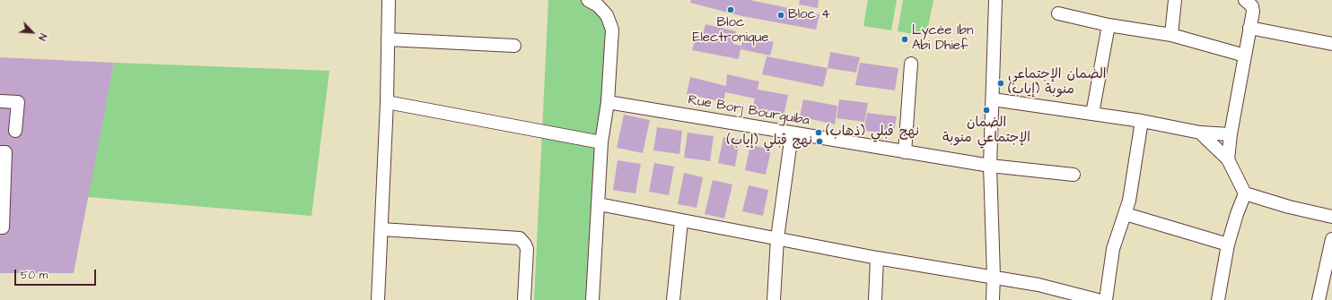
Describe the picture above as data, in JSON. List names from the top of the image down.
{
  "streets": {
    "street": ["Rue Borj Bourguiba"]
  },
  "places": [
    "Bloc Electronique",
    "Bloc 4",
    "Lycée Ibn Abi Dhief",
    "الضمان الإجتماعي منوبة (إياب)",
    "الضمان الإجتماعي منوبة",
    "نهج قبلي (ذهاب)",
    "نهج قبلي (إياب)"
  ],
  "scale_bar": "50 m",
  "north": "bottom right"
}
